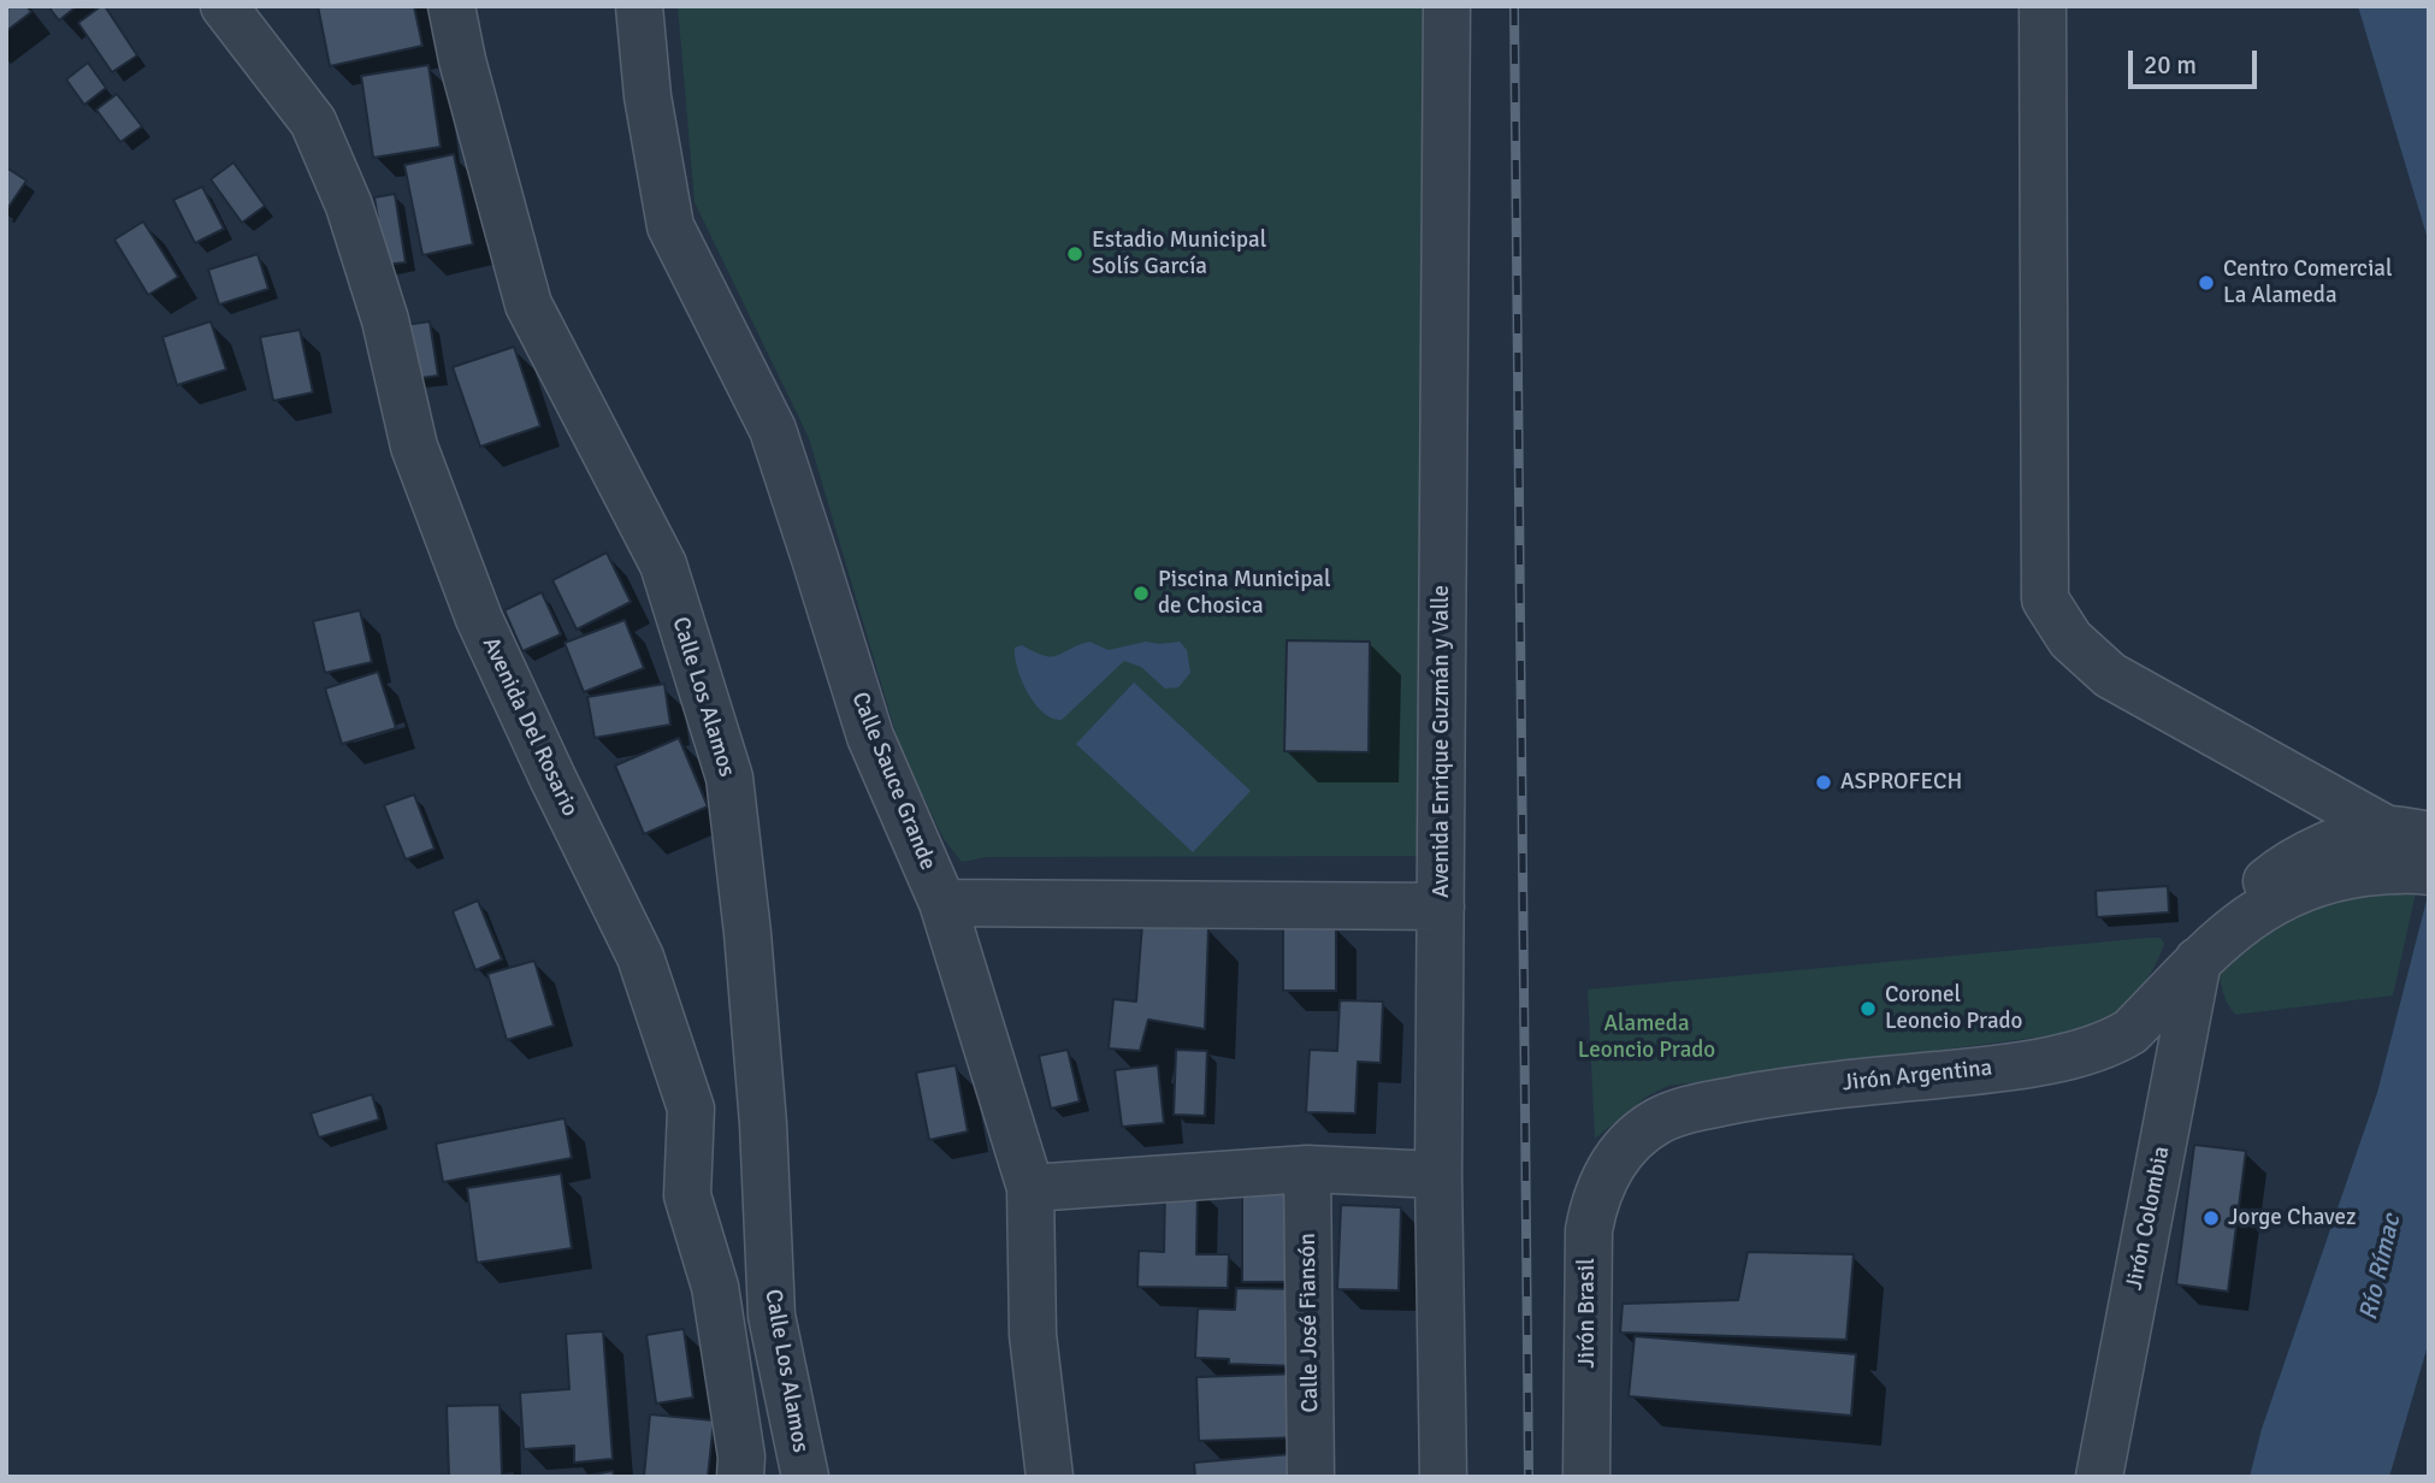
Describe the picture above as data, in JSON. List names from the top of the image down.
{
  "streets": {
    "street": [
      "Calle Los Alamos",
      "Avenida Del Rosario",
      "Avenida Enrique Guzmán y Valle",
      "Calle Sauce Grande",
      "Jirón Argentina",
      "Jirón Colombia",
      "Jirón Brasil",
      "Calle José Fiansón"
    ]
  },
  "crossings": [
    ["Jirón Argentina", "Jirón Colombia"],
    ["Jirón Argentina", "Jirón Brasil"]
  ],
  "water": ["Río Rímac"],
  "parks": ["Alameda Leoncio Prado"],
  "places": [
    "Estadio Municipal Solís García",
    "Centro Comercial La Alameda",
    "Piscina Municipal de Chosica",
    "ASPROFECH",
    "Coronel Leoncio Prado",
    "Jorge Chavez"
  ],
  "scale_bar": "20 m"
}
